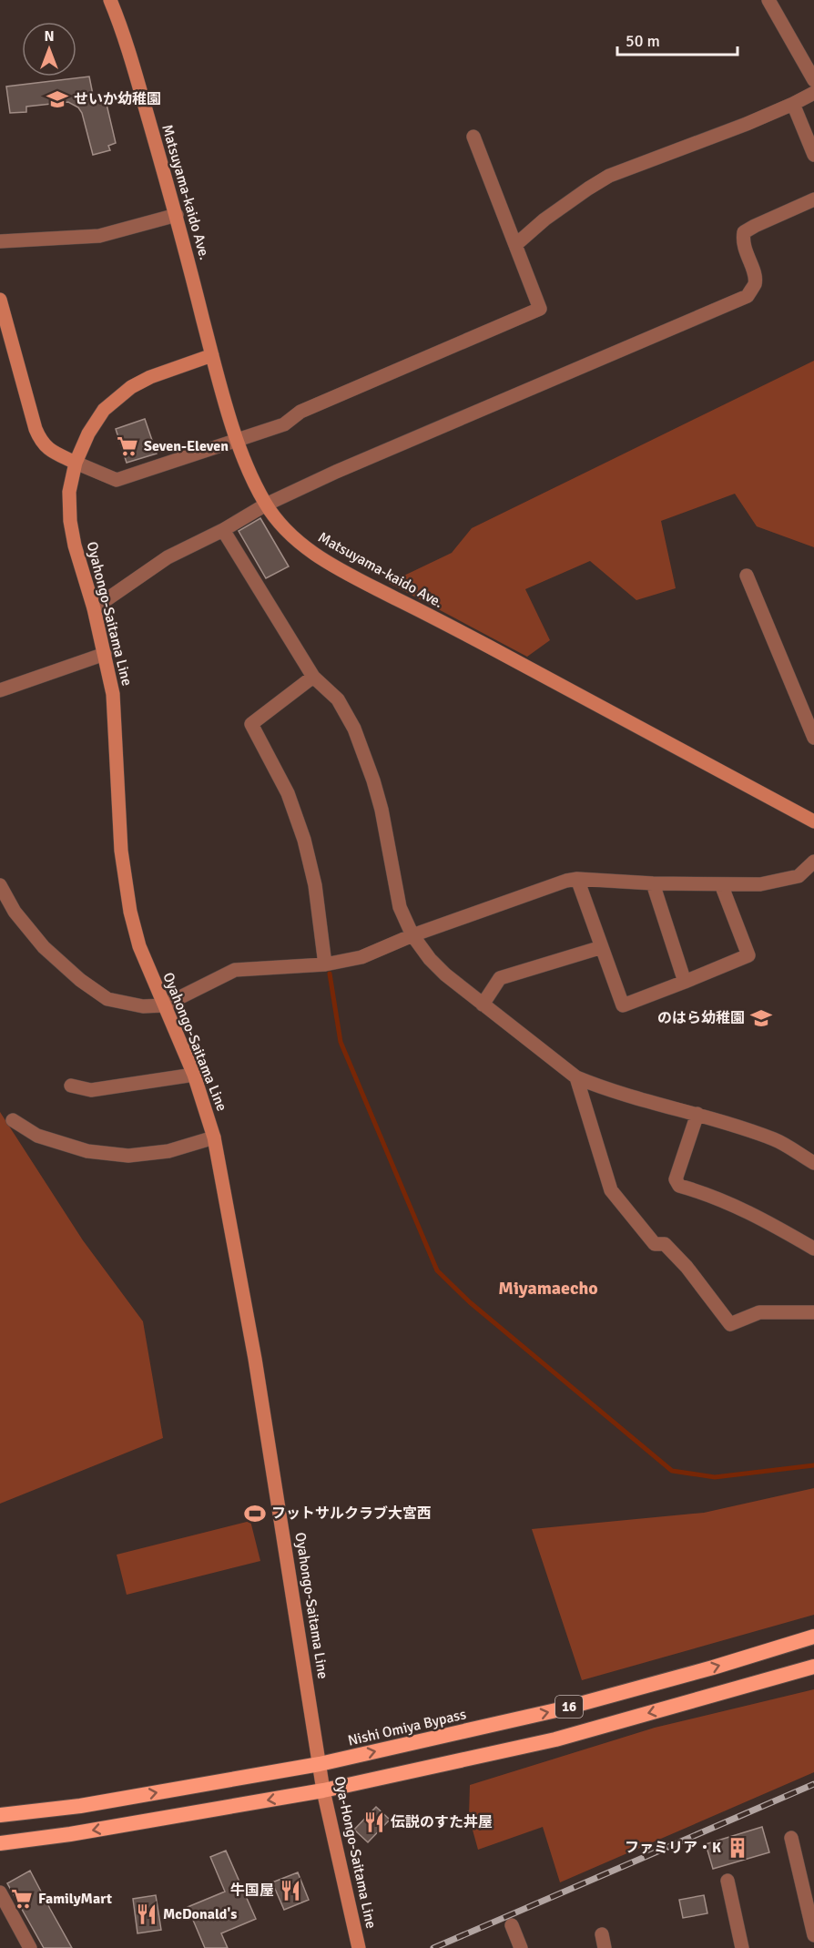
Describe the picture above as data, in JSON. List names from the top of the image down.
{
  "streets": {
    "highway": ["16", "Nishi Omiya Bypass"],
    "main road": ["Matsuyama-kaido Ave.", "Oyahongo-Saitama Line", "Oya-Hongo-Saitama Line"]
  },
  "crossings": [
    ["Matsuyama-kaido Ave.", "Oyahongo-Saitama Line"],
    ["Oyahongo-Saitama Line", "Nishi Omiya Bypass"],
    ["Oyahongo-Saitama Line", "Oya-Hongo-Saitama Line"],
    ["16", "Oya-Hongo-Saitama Line"],
    ["Nishi Omiya Bypass", "Oya-Hongo-Saitama Line"]
  ],
  "districts": ["Miyamaecho"],
  "places": {
    "school or university": ["せいか幼稚園", "のはら幼稚園"],
    "supermarket": ["Seven-Eleven", "FamilyMart"],
    "sports": ["フットサルクラブ大宮西"],
    "restaurant": ["伝説のすた丼屋", "牛国屋", "McDonald's"],
    "building": ["ファミリア・K"]
  },
  "scale_bar": "50 m",
  "north": "top"
}
